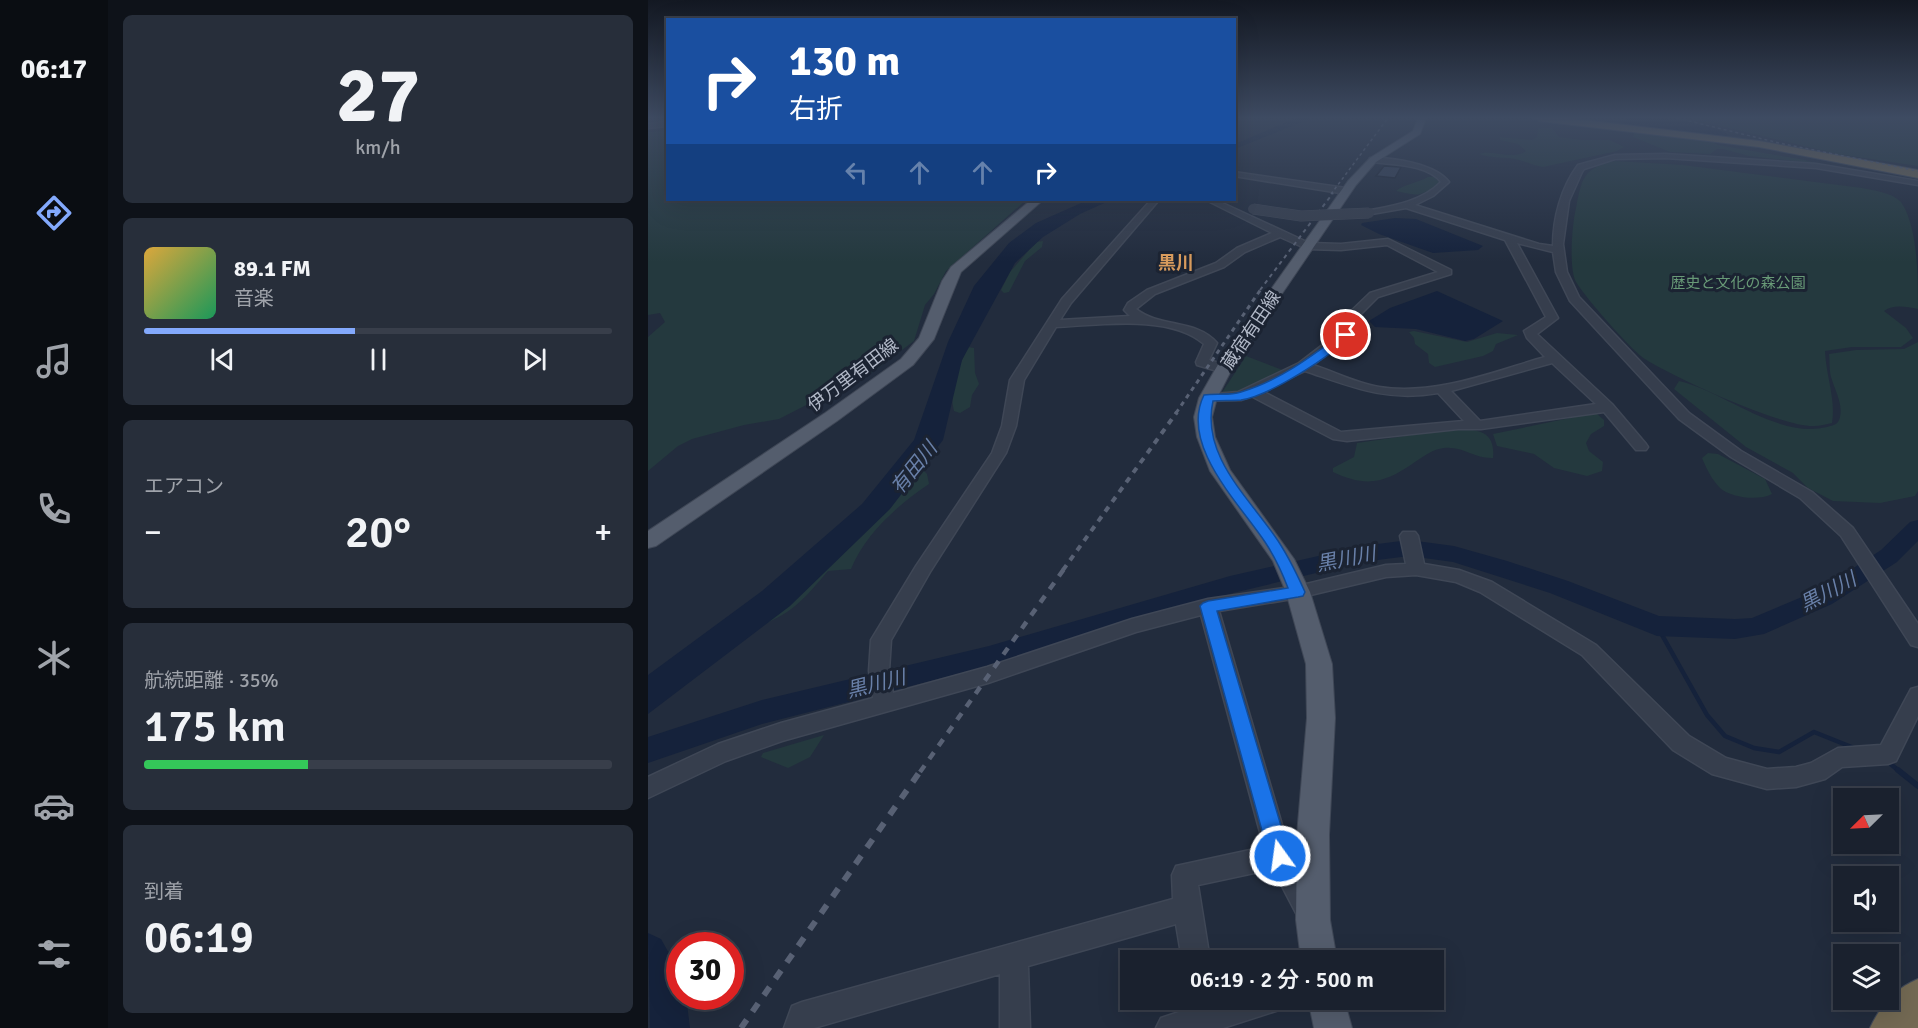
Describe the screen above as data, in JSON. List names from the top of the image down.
{
  "streets": {
    "main road": ["蔵宿有田線", "伊万里有田線"]
  },
  "districts": ["黒川"],
  "water": ["有田川", "黒川川"],
  "parks": ["歴史と文化の森公園"],
  "north": "bottom left",
  "page": {
    "tabs": "06:17",
    "tile": [
      ["27", "km/h"],
      "エアコン",
      ["航続距離 · 35%", "175 km"],
      ["到着", "06:19"]
    ],
    "turn": ["130 m", "右折"],
    "song": ["89.1 FM", "音楽"],
    "heat": ["−", "20°", "+"],
    "limit": "30",
    "trip": "06:19 · 2 分 · 500 m"
  }
}
